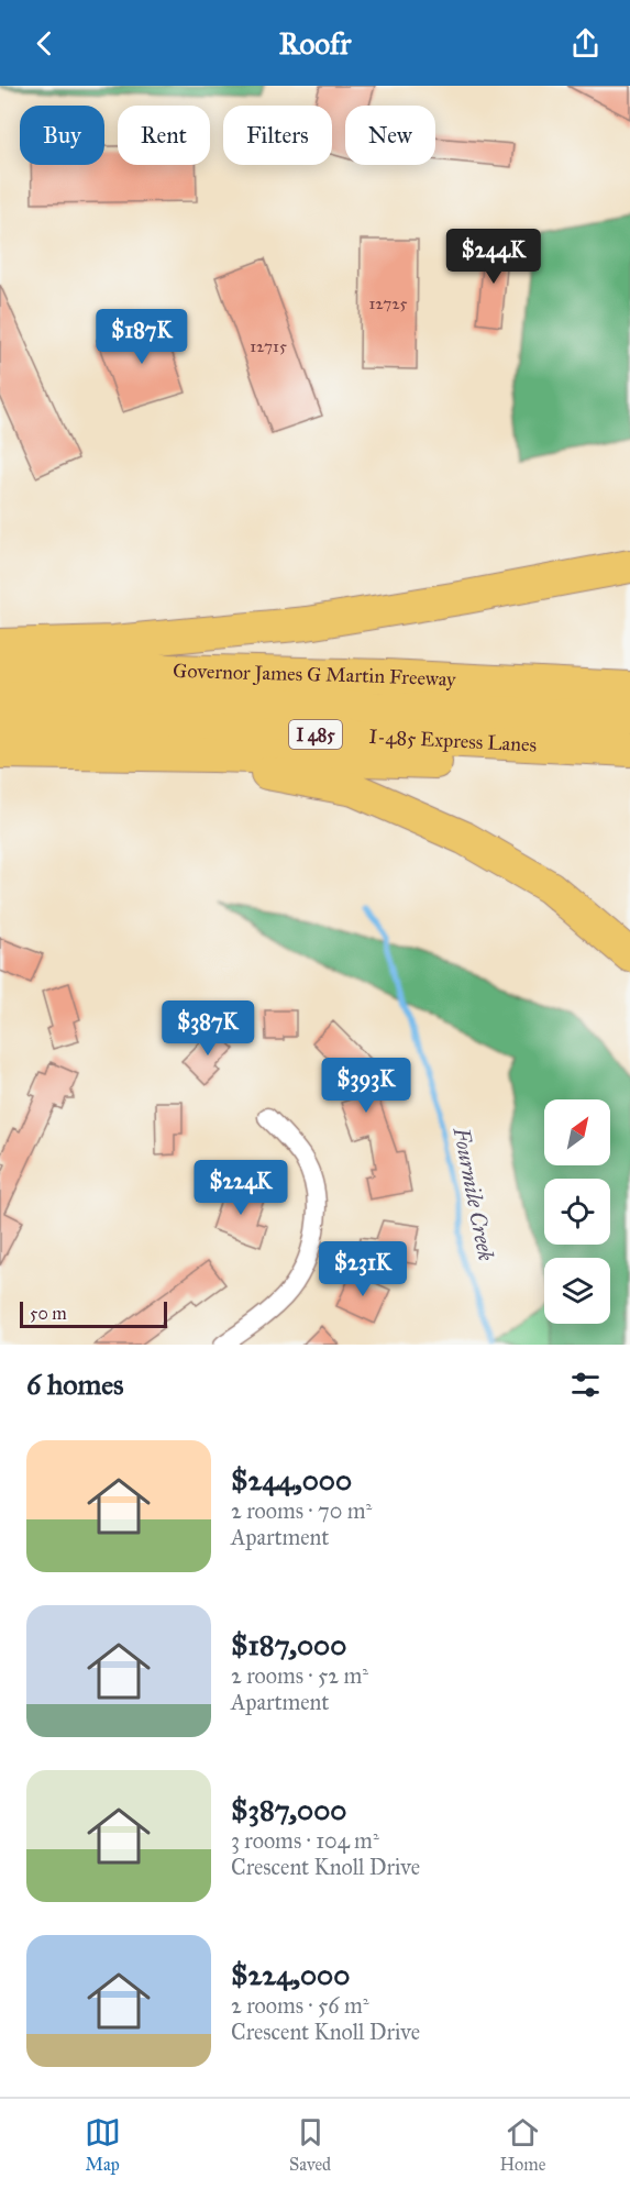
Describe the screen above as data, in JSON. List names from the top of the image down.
{
  "streets": {
    "highway": ["Governor James G Martin Freeway", "I 485", "I-485 Express Lanes"]
  },
  "water": ["Fourmile Creek"],
  "house_numbers": ["12725", "12715"],
  "scale_bar": "50 m",
  "north": "top right",
  "page": {
    "header": "Roofr",
    "chip": [
      "Buy",
      "Rent",
      "Filters",
      "New"
    ],
    "price": [
      "$244K",
      "$187K",
      "$387K",
      "$393K",
      "$224K",
      "$231K"
    ],
    "scale": "50 m",
    "heading": "6 homes",
    "list": [
      {
        "name": "$244,000",
        "note": "2 rooms · 70 m² · Apartment"
      },
      {
        "name": "$187,000",
        "note": "2 rooms · 52 m² · Apartment"
      },
      {
        "name": "$387,000",
        "note": "3 rooms · 104 m² · Crescent Knoll Drive"
      },
      {
        "name": "$224,000",
        "note": "2 rooms · 56 m² · Crescent Knoll Drive"
      }
    ],
    "tabs": ["Map", "Saved", "Home"]
  }
}
